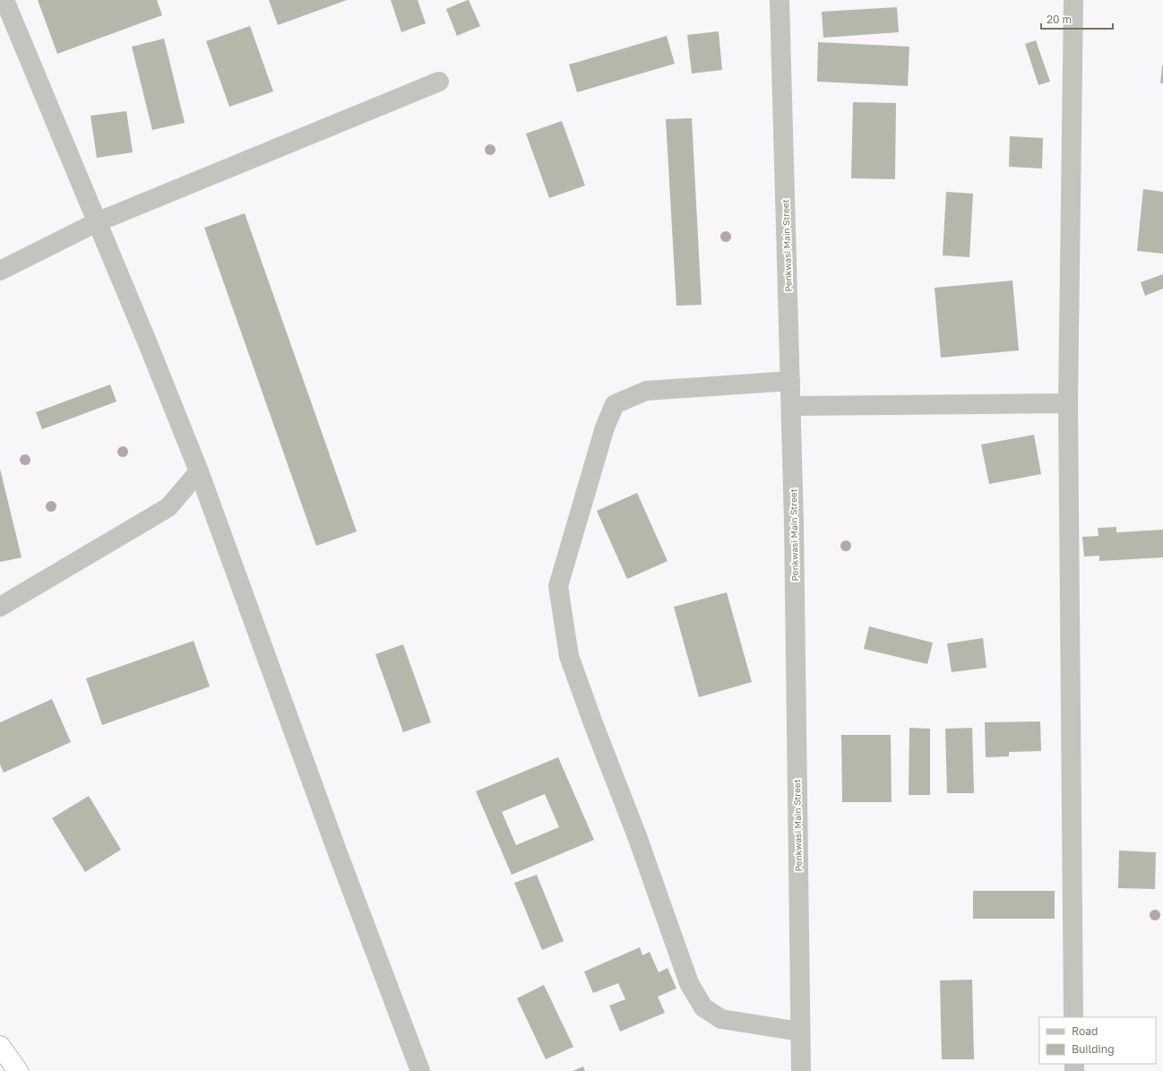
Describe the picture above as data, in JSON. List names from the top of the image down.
{
  "streets": {
    "street": ["Penkwasi Main Street"]
  },
  "legend": ["Road", "Building"],
  "scale_bar": "20 m"
}
